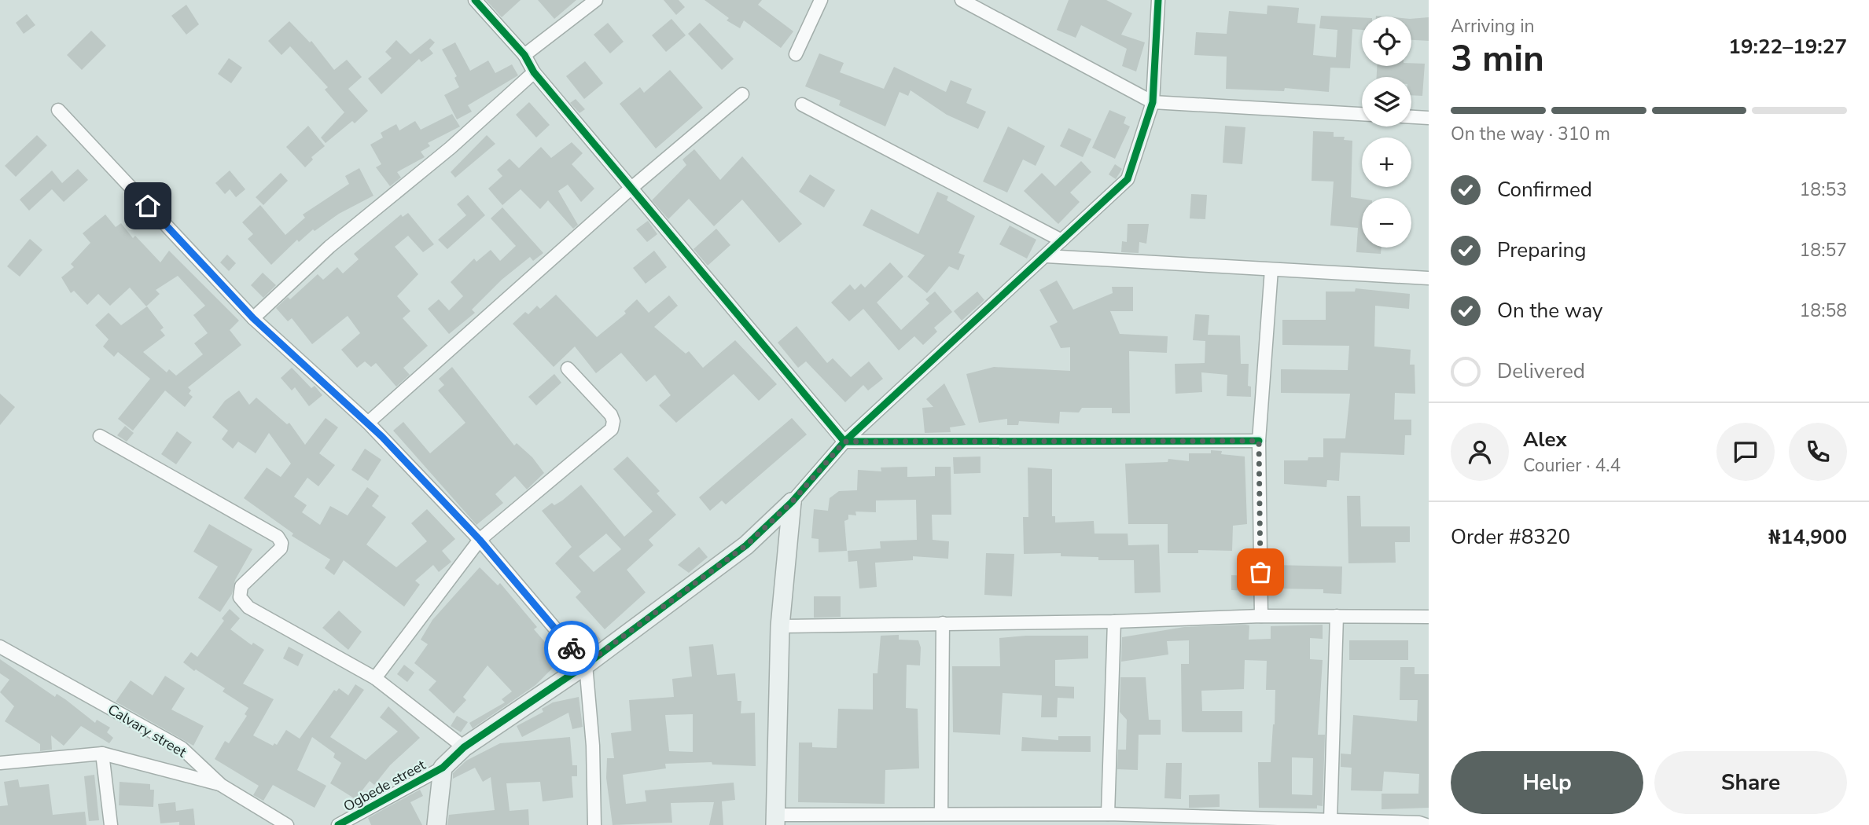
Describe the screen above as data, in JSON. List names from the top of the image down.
{
  "streets": {
    "street": ["Calvary street", "Ogbede street"]
  },
  "page": {
    "heading": ["3 min", "Arriving in", "19:22–19:27"],
    "panel": [
      "Alex",
      "Courier · 4.4",
      "Order #8320",
      "₦14,900"
    ],
    "map_buttons": ["+", "−"],
    "bar": "On the way · 310 m",
    "list": [
      ["Confirmed", "18:53"],
      ["Preparing", "18:57"],
      ["On the way", "18:58"],
      "Delivered"
    ],
    "buttons": ["Help", "Share"]
  }
}
